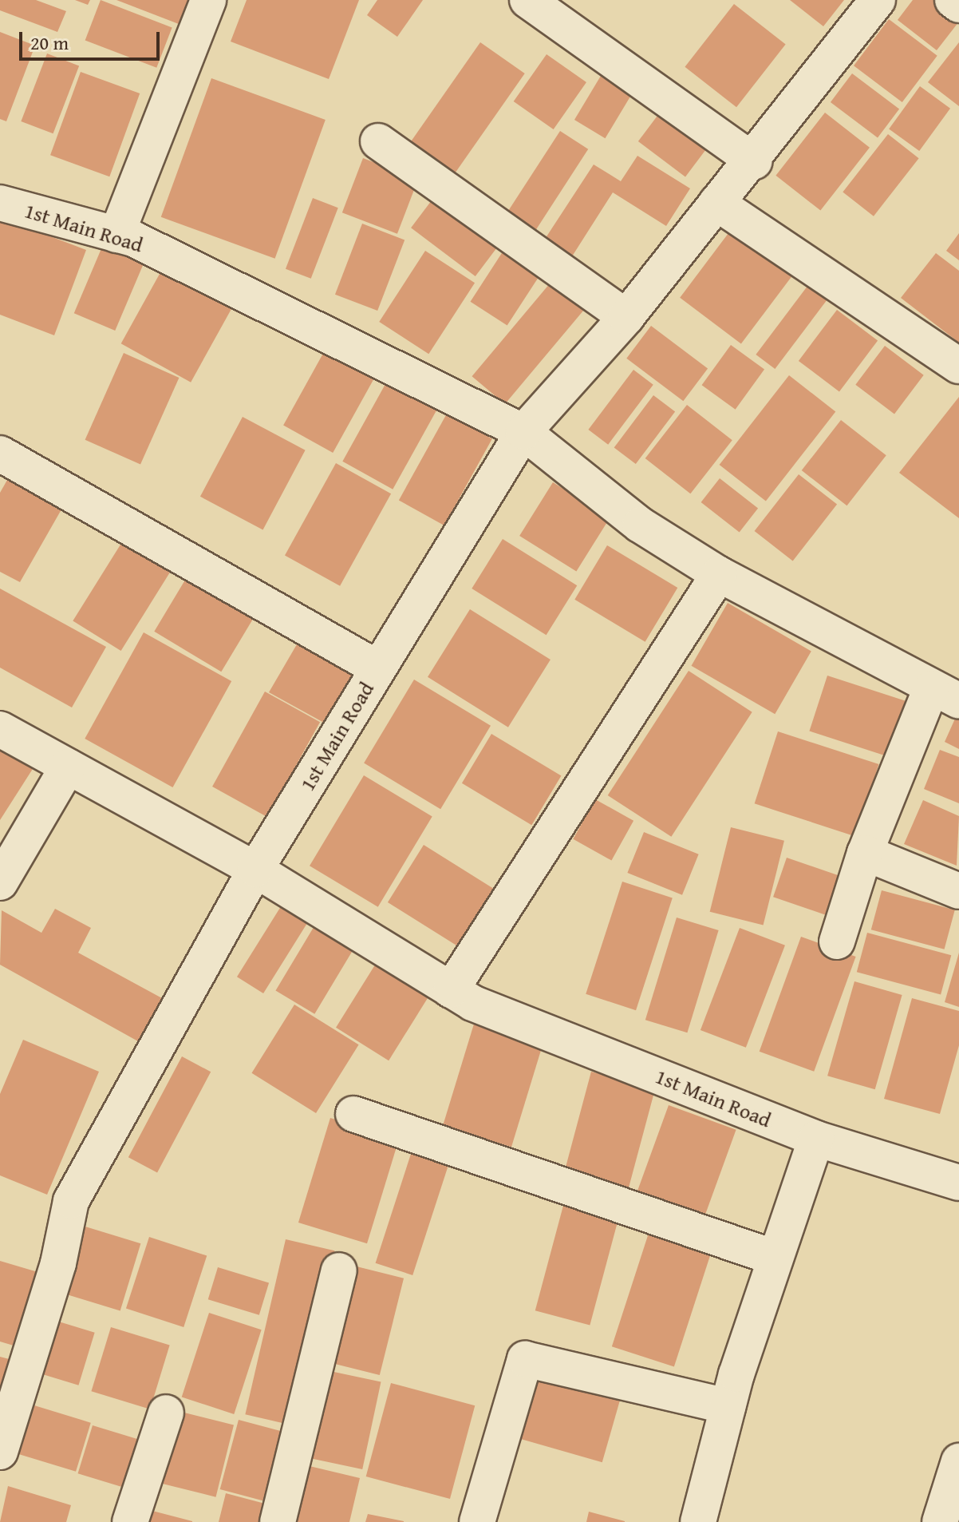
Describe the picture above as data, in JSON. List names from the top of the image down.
{
  "streets": {
    "street": ["1st Main Road"]
  },
  "scale_bar": "20 m"
}
